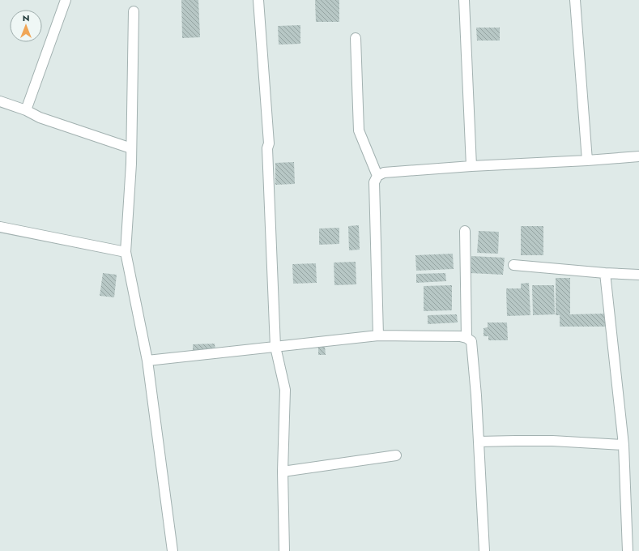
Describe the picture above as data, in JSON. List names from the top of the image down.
{
  "north": "top"
}
